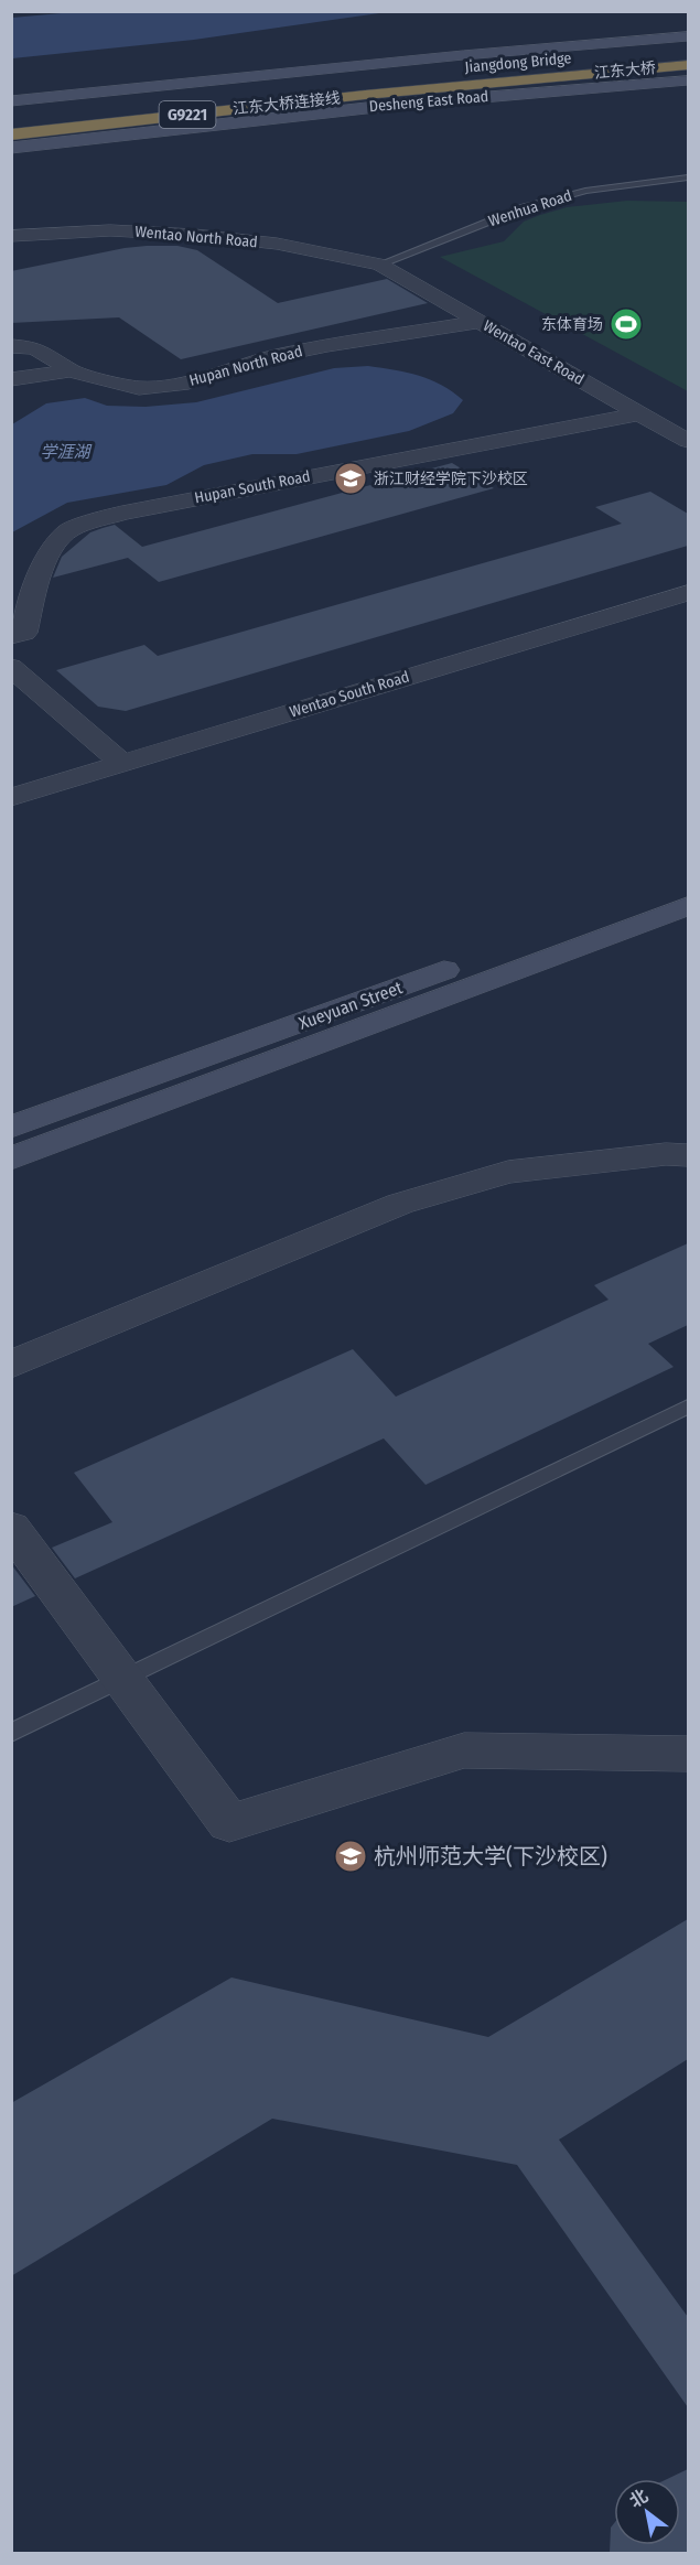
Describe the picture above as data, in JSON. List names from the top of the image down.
{
  "streets": {
    "highway": [
      "Jiangdong Bridge",
      "江东大桥",
      "江东大桥连接线",
      "G9221"
    ],
    "main road": ["Desheng East Road", "Xueyuan Street"],
    "street": [
      "Wentao North Road",
      "Wentao East Road",
      "Hupan North Road",
      "Hupan South Road",
      "Wentao South Road"
    ],
    "lane": ["Wenhua Road"]
  },
  "crossings": [
    ["Jiangdong Bridge", "江东大桥连接线"],
    ["江东大桥", "江东大桥连接线"],
    ["Wenhua Road", "Wentao North Road"],
    ["Wenhua Road", "Wentao East Road"],
    ["Wentao North Road", "Wentao East Road"],
    ["Wentao East Road", "Hupan North Road"],
    ["Wentao East Road", "Hupan South Road"]
  ],
  "water": ["学涯湖"],
  "places": {
    "sports": ["东体育场"],
    "school or university": ["浙江财经学院下沙校区", "杭州师范大学(下沙校区)"]
  },
  "north": "top left"
}
